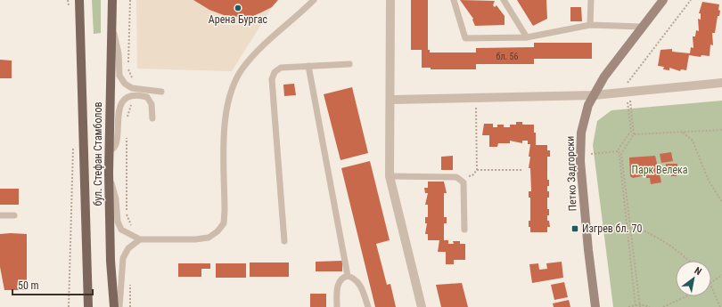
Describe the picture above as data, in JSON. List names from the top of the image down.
{
  "streets": {
    "main road": ["бул. Стефан Стамболов"],
    "street": ["Петко Задгорски"]
  },
  "parks": ["Парк Велека"],
  "places": {
    "other": ["Арена Бургас"],
    "transit": ["Изгрев бл. 70"]
  },
  "house_numbers": ["бл. 56"],
  "scale_bar": "50 m",
  "north": "top right"
}
